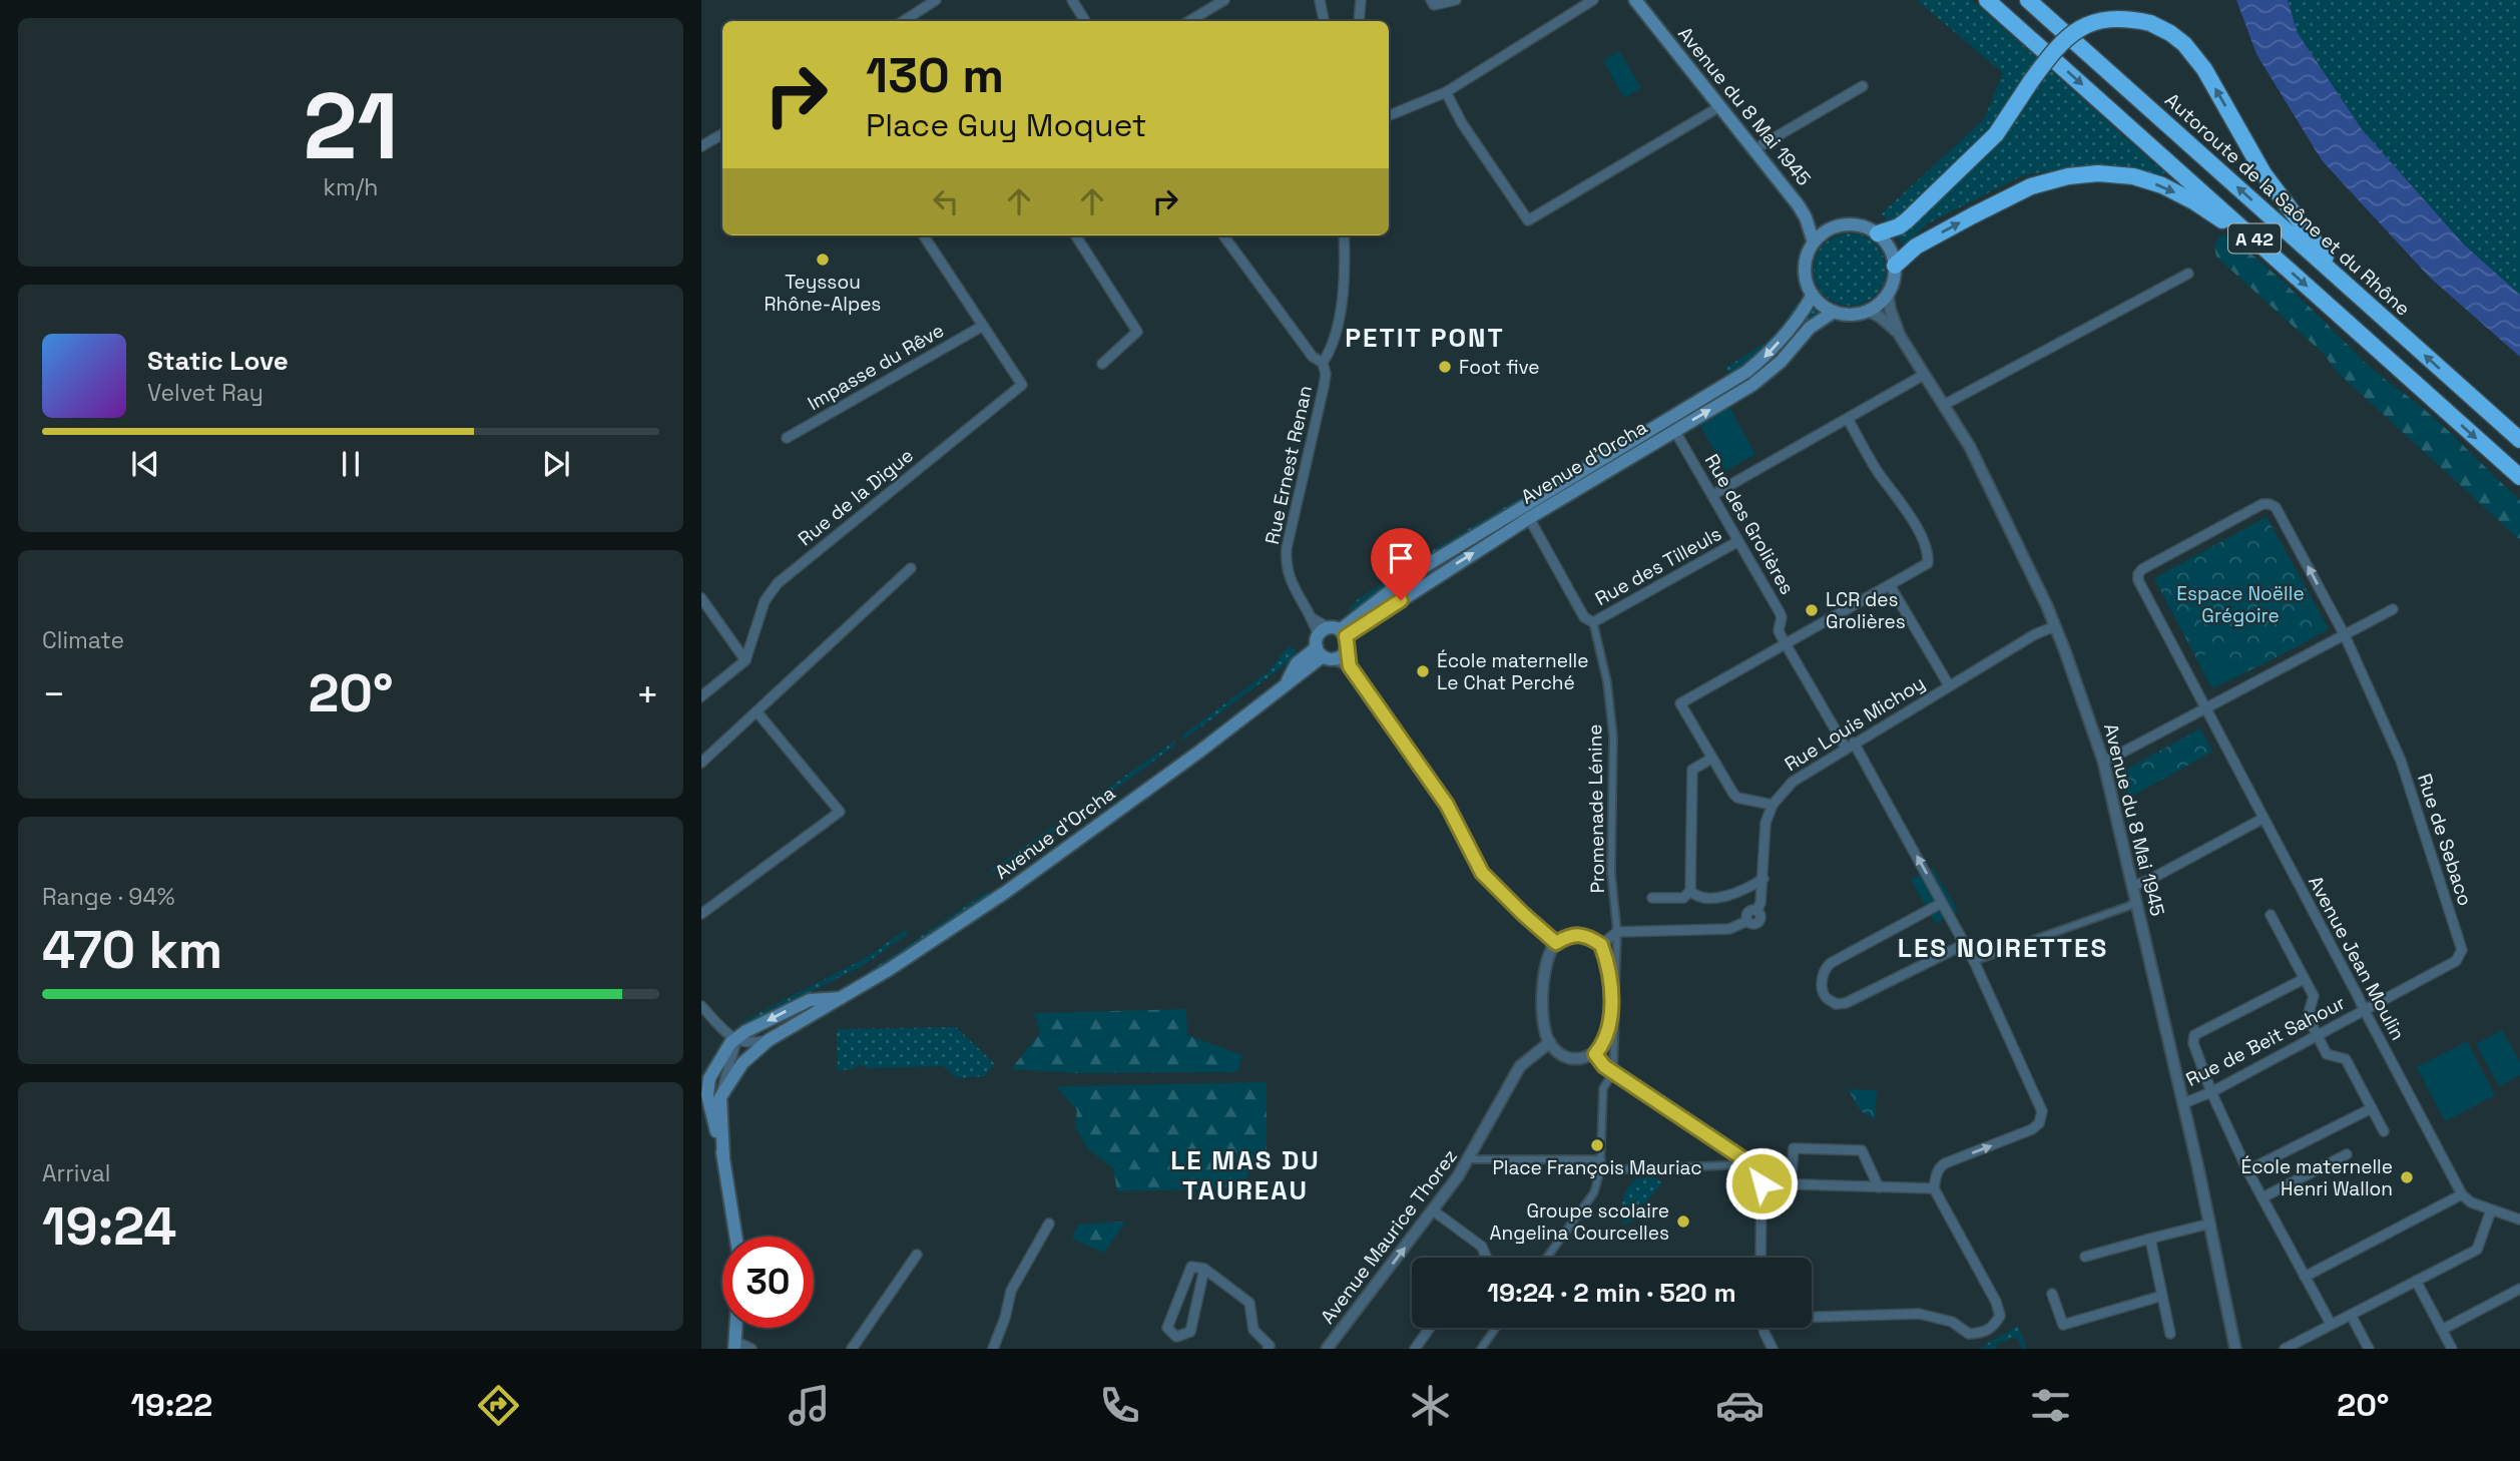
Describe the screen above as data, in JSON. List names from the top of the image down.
{
  "streets": {
    "highway": ["Autoroute de la Saône et du Rhône", "A 42"],
    "main road": ["Avenue du 8 Mai 1945", "Avenue d'Orcha"],
    "street": [
      "Impasse du Rêve",
      "Rue Ernest Renan",
      "Rue de la Digue",
      "Rue des Grolières",
      "Rue des Tilleuls",
      "Rue Louis Michoy",
      "Promenade Lénine",
      "Rue de Sebaco",
      "Avenue Jean Moulin",
      "Rue de Beit Sahour",
      "Avenue Maurice Thorez"
    ]
  },
  "crossings": [
    ["Avenue du 8 Mai 1945", "Avenue d'Orcha"],
    ["Avenue du 8 Mai 1945", "Rue Louis Michoy"],
    ["Avenue du 8 Mai 1945", "Rue de Beit Sahour"],
    ["Impasse du Rêve", "Rue de la Digue"],
    ["Avenue d'Orcha", "Rue Ernest Renan"],
    ["Avenue d'Orcha", "Rue des Grolières"],
    ["Avenue d'Orcha", "Rue des Tilleuls"],
    ["Rue des Grolières", "Rue des Tilleuls"],
    ["Rue des Grolières", "Rue Louis Michoy"],
    ["Rue des Tilleuls", "Promenade Lénine"],
    ["Rue de Sebaco", "Avenue Jean Moulin"],
    ["Rue de Sebaco", "Rue de Beit Sahour"],
    ["Avenue Jean Moulin", "Rue de Beit Sahour"]
  ],
  "one_way": ["Avenue Maurice Thorez"],
  "districts": ["PETIT PONT", "LES NOIRETTES", "LE MAS DU TAUREAU"],
  "parks": ["Espace Noëlle Grégoire"],
  "places": [
    "Teyssou Rhône-Alpes",
    "Foot five",
    "LCR des Grolières",
    "École maternelle Le Chat Perché",
    "Place François Mauriac",
    "École maternelle Henri Wallon",
    "Groupe scolaire Angelina Courcelles"
  ],
  "page": {
    "tile": [
      ["21", "km/h"],
      "Climate",
      ["Range · 94%", "470 km"],
      ["Arrival", "19:24"]
    ],
    "turn": ["130 m", "Place Guy Moquet"],
    "song": ["Static Love", "Velvet Ray"],
    "heat": ["−", "20°", "+"],
    "limit": "30",
    "trip": "19:24 · 2 min · 520 m",
    "tabs": ["19:22", "20°"]
  }
}
